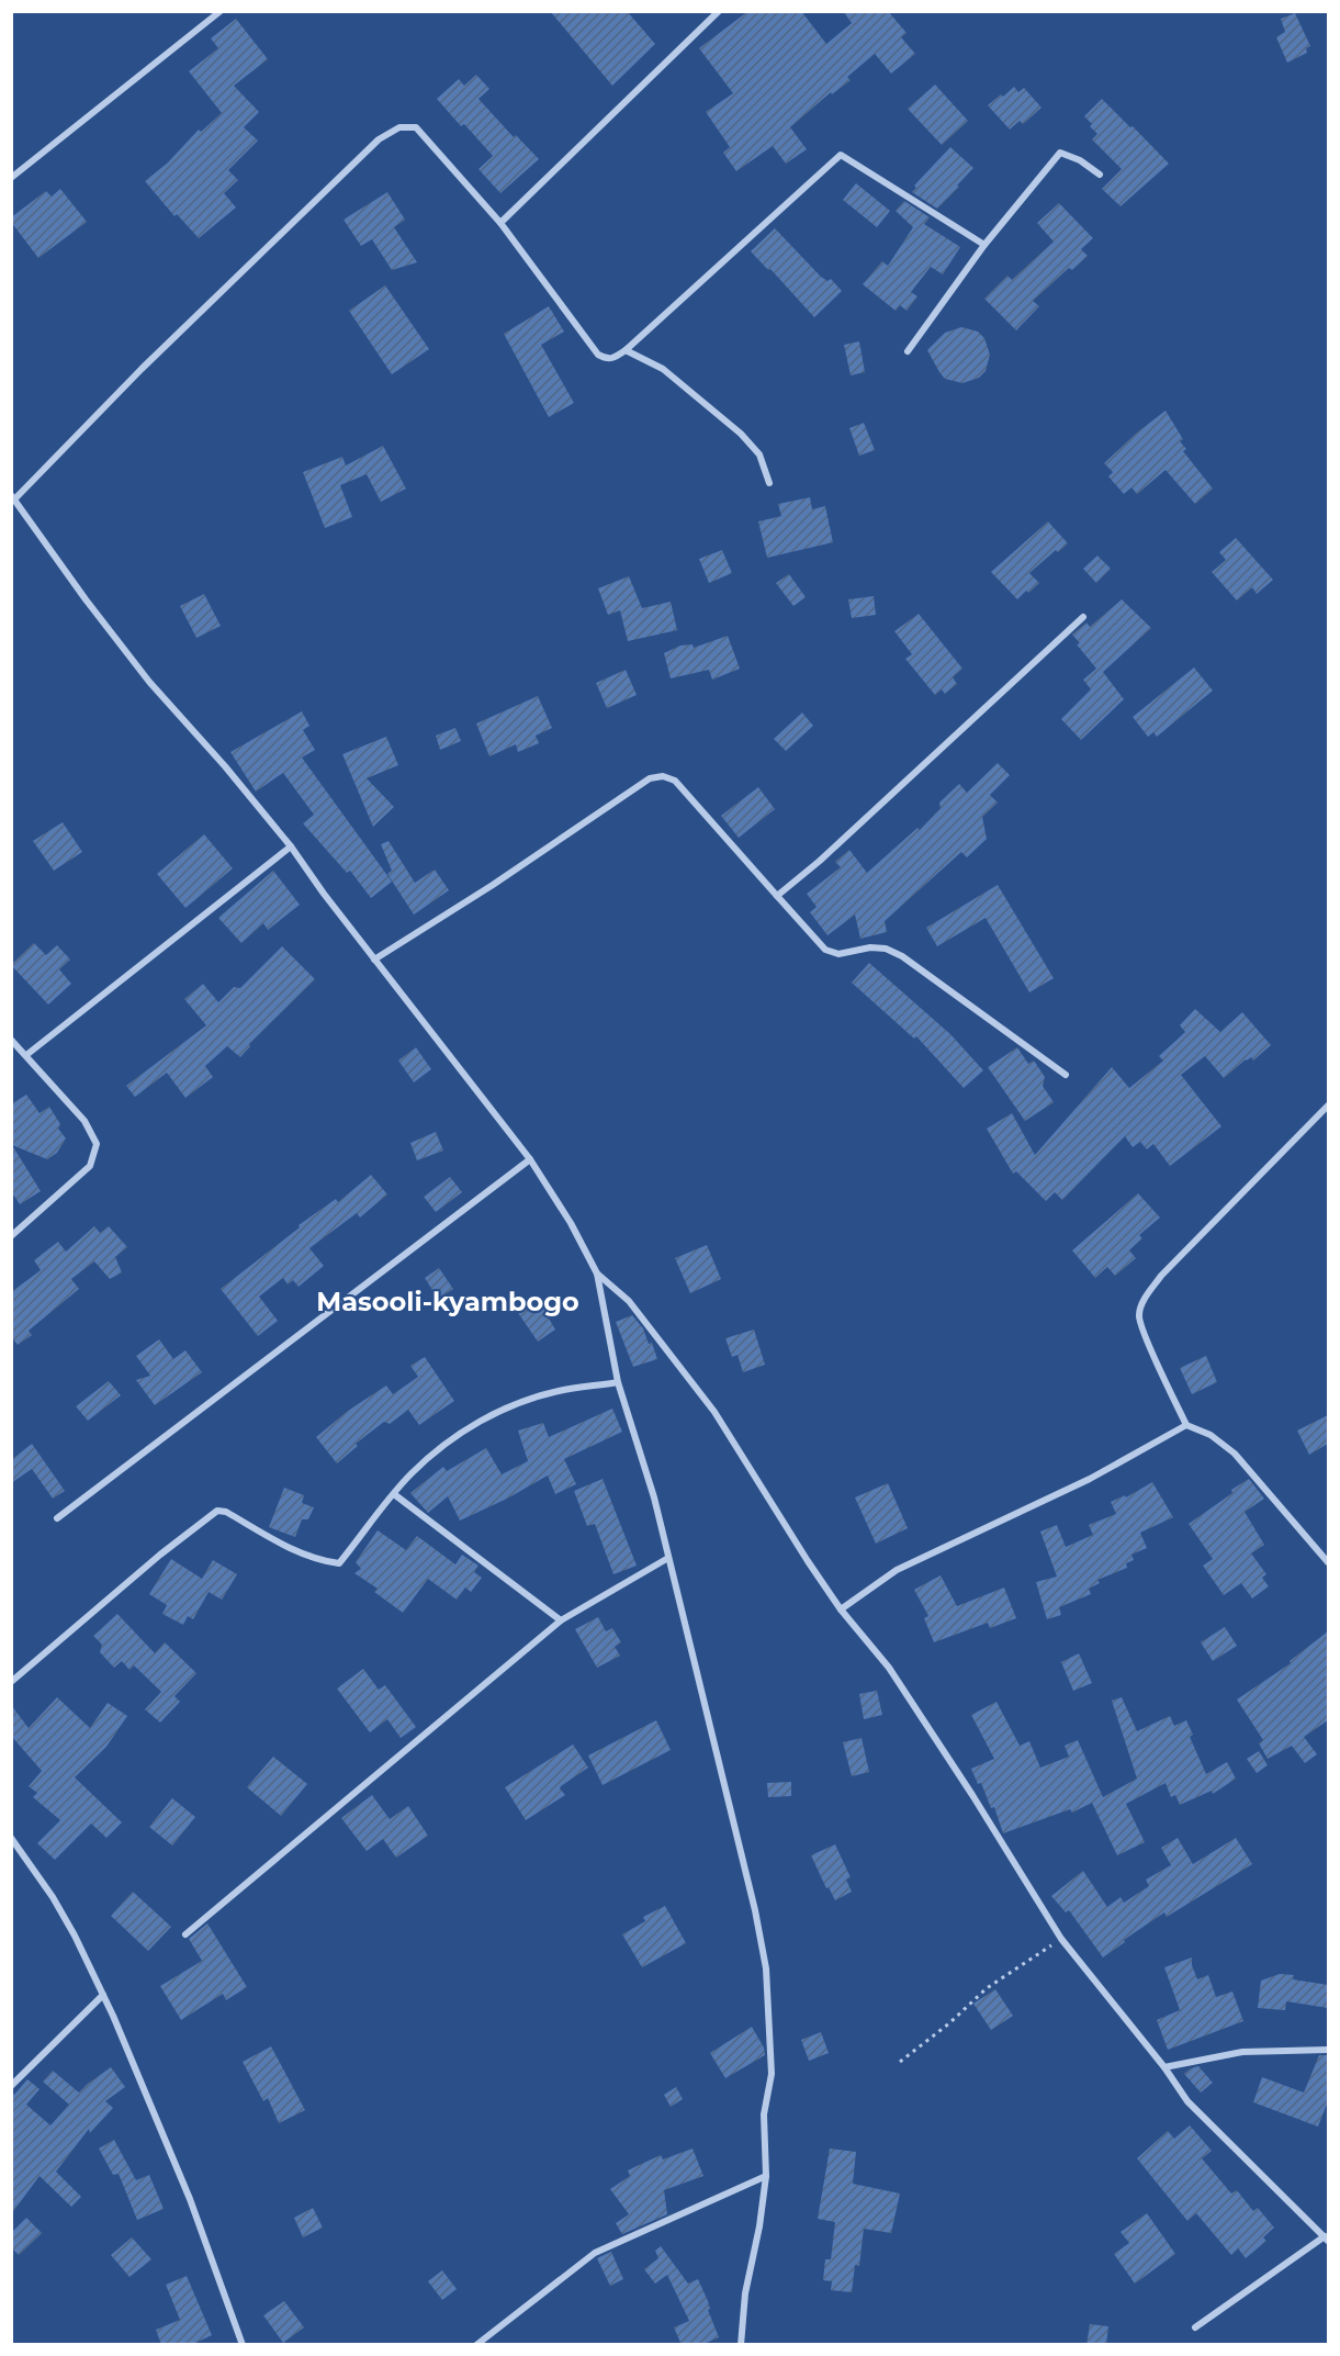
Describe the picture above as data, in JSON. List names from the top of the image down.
{
  "districts": ["Masooli-kyambogo"]
}
